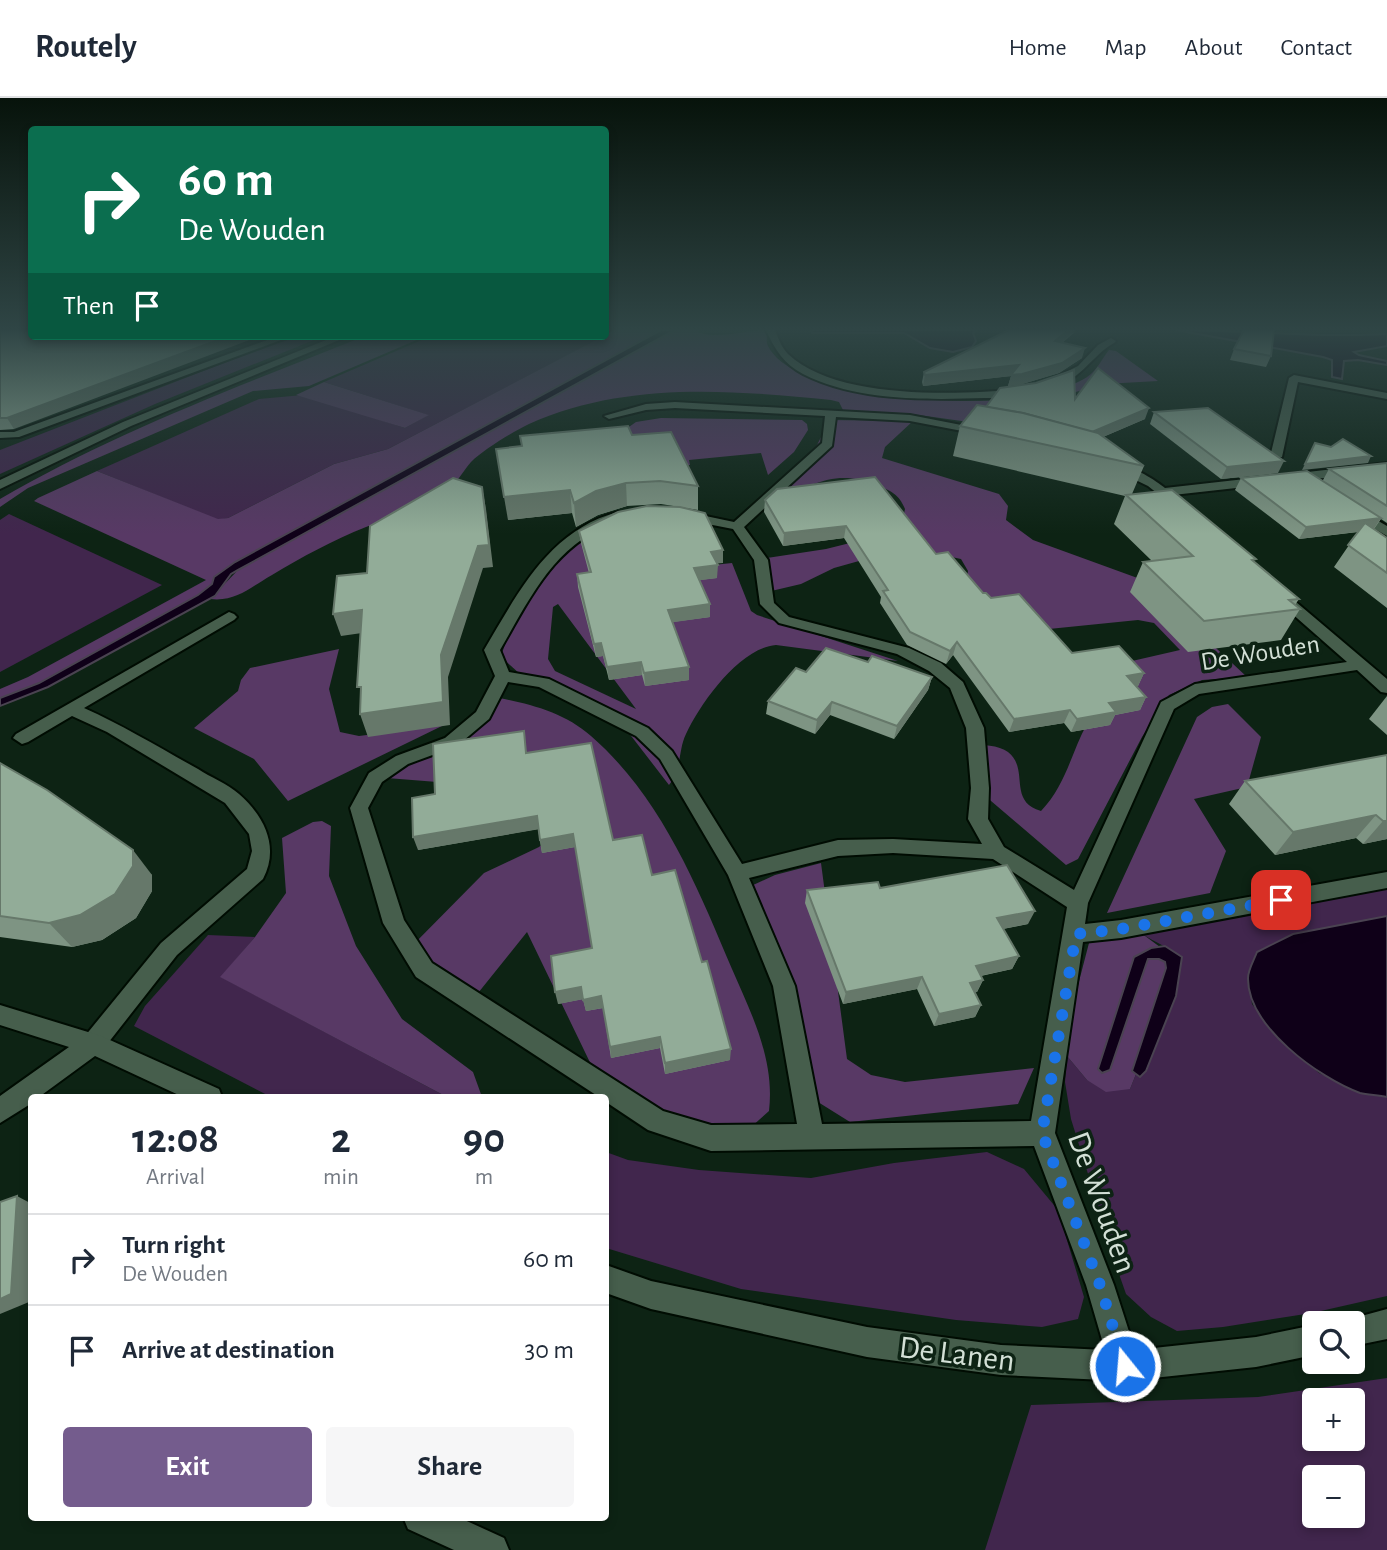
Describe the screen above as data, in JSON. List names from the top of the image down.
{
  "streets": {
    "street": ["De Wouden", "De Lanen"]
  },
  "crossings": [
    ["De Wouden", "De Lanen"]
  ],
  "page": {
    "header": "Routely",
    "nav": [
      "Home",
      "Map",
      "About",
      "Contact"
    ],
    "turn": ["60 m", "De Wouden"],
    "then": "Then",
    "eta": [
      "12:08",
      "Arrival",
      "2",
      "min",
      "90",
      "m"
    ],
    "list": [
      {
        "name": "Turn right",
        "note": "De Wouden",
        "value": "60 m"
      },
      {
        "name": "Arrive at destination",
        "value": "30 m"
      }
    ],
    "map_buttons": ["+", "−"],
    "buttons": ["Exit", "Share"]
  }
}
